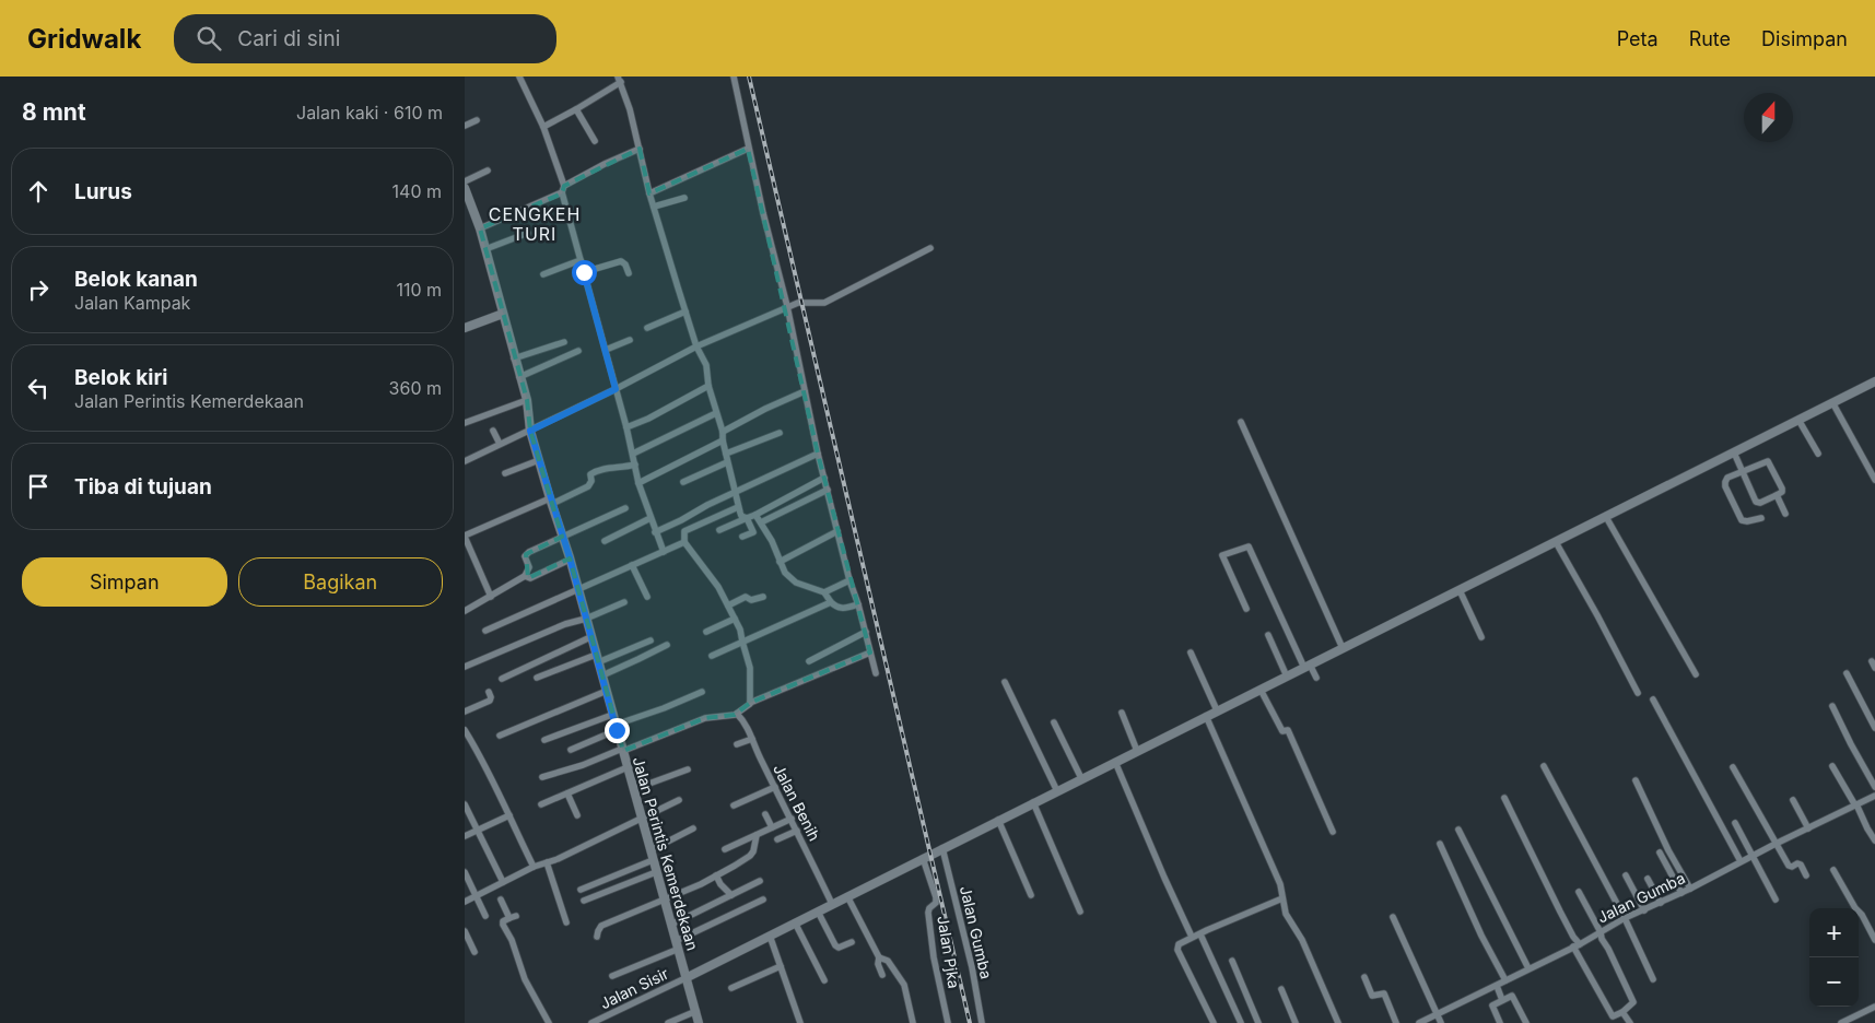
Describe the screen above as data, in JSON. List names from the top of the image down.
{
  "streets": {
    "street": [
      "Jalan Benih",
      "Jalan Perintis Kemerdekaan",
      "Jalan Gumba",
      "Jalan Pjka",
      "Jalan Sisir"
    ]
  },
  "crossings": [
    ["Jalan Perintis Kemerdekaan", "Jalan Sisir"]
  ],
  "districts": ["CENGKEH TURI"],
  "north": "top",
  "page": {
    "header": "Gridwalk",
    "search": "Cari di sini",
    "nav": ["Peta", "Rute", "Disimpan"],
    "heading": ["8 mnt", "Jalan kaki · 610 m"],
    "list": [
      ["Lurus", "140 m"],
      ["Belok kanan", "Jalan Kampak", "110 m"],
      ["Belok kiri", "Jalan Perintis Kemerdekaan", "360 m"],
      "Tiba di tujuan"
    ],
    "buttons": ["Simpan", "Bagikan"],
    "map_buttons": ["+", "−"]
  }
}
